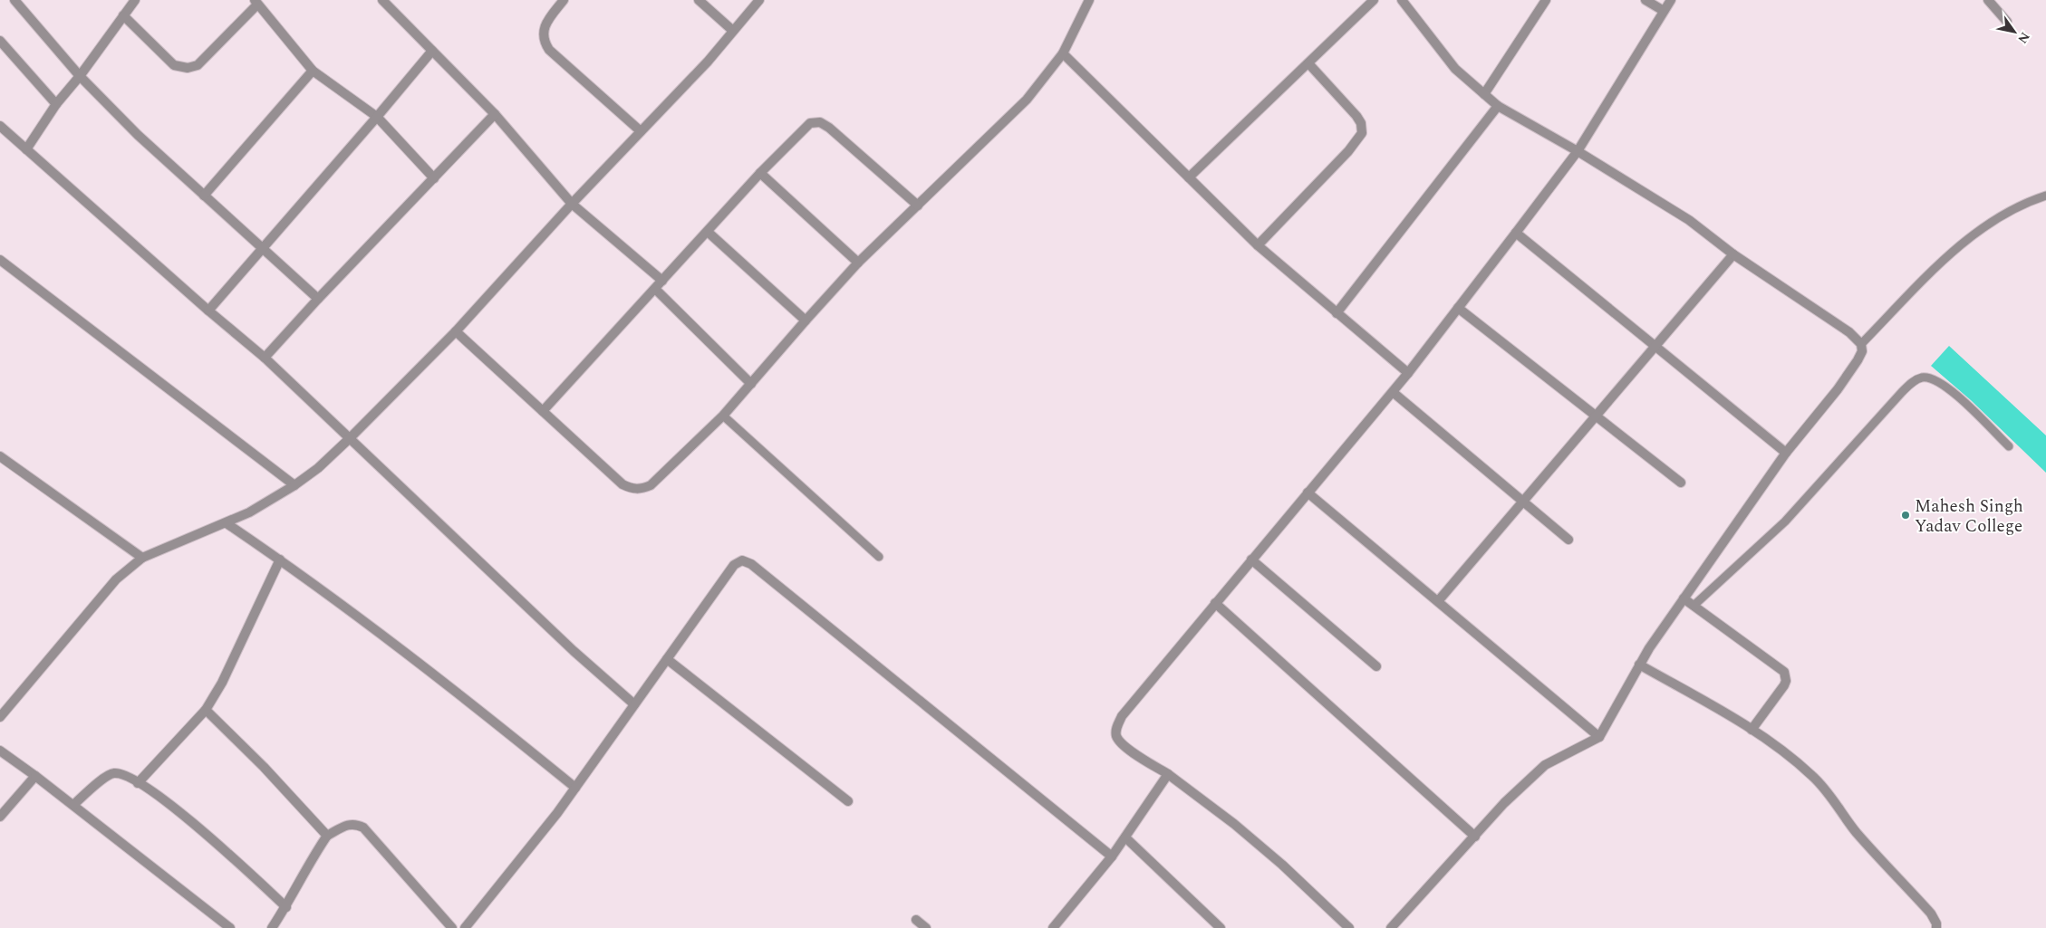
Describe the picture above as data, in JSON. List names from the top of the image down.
{
  "places": ["Mahesh Singh Yadav College"],
  "north": "bottom right"
}
